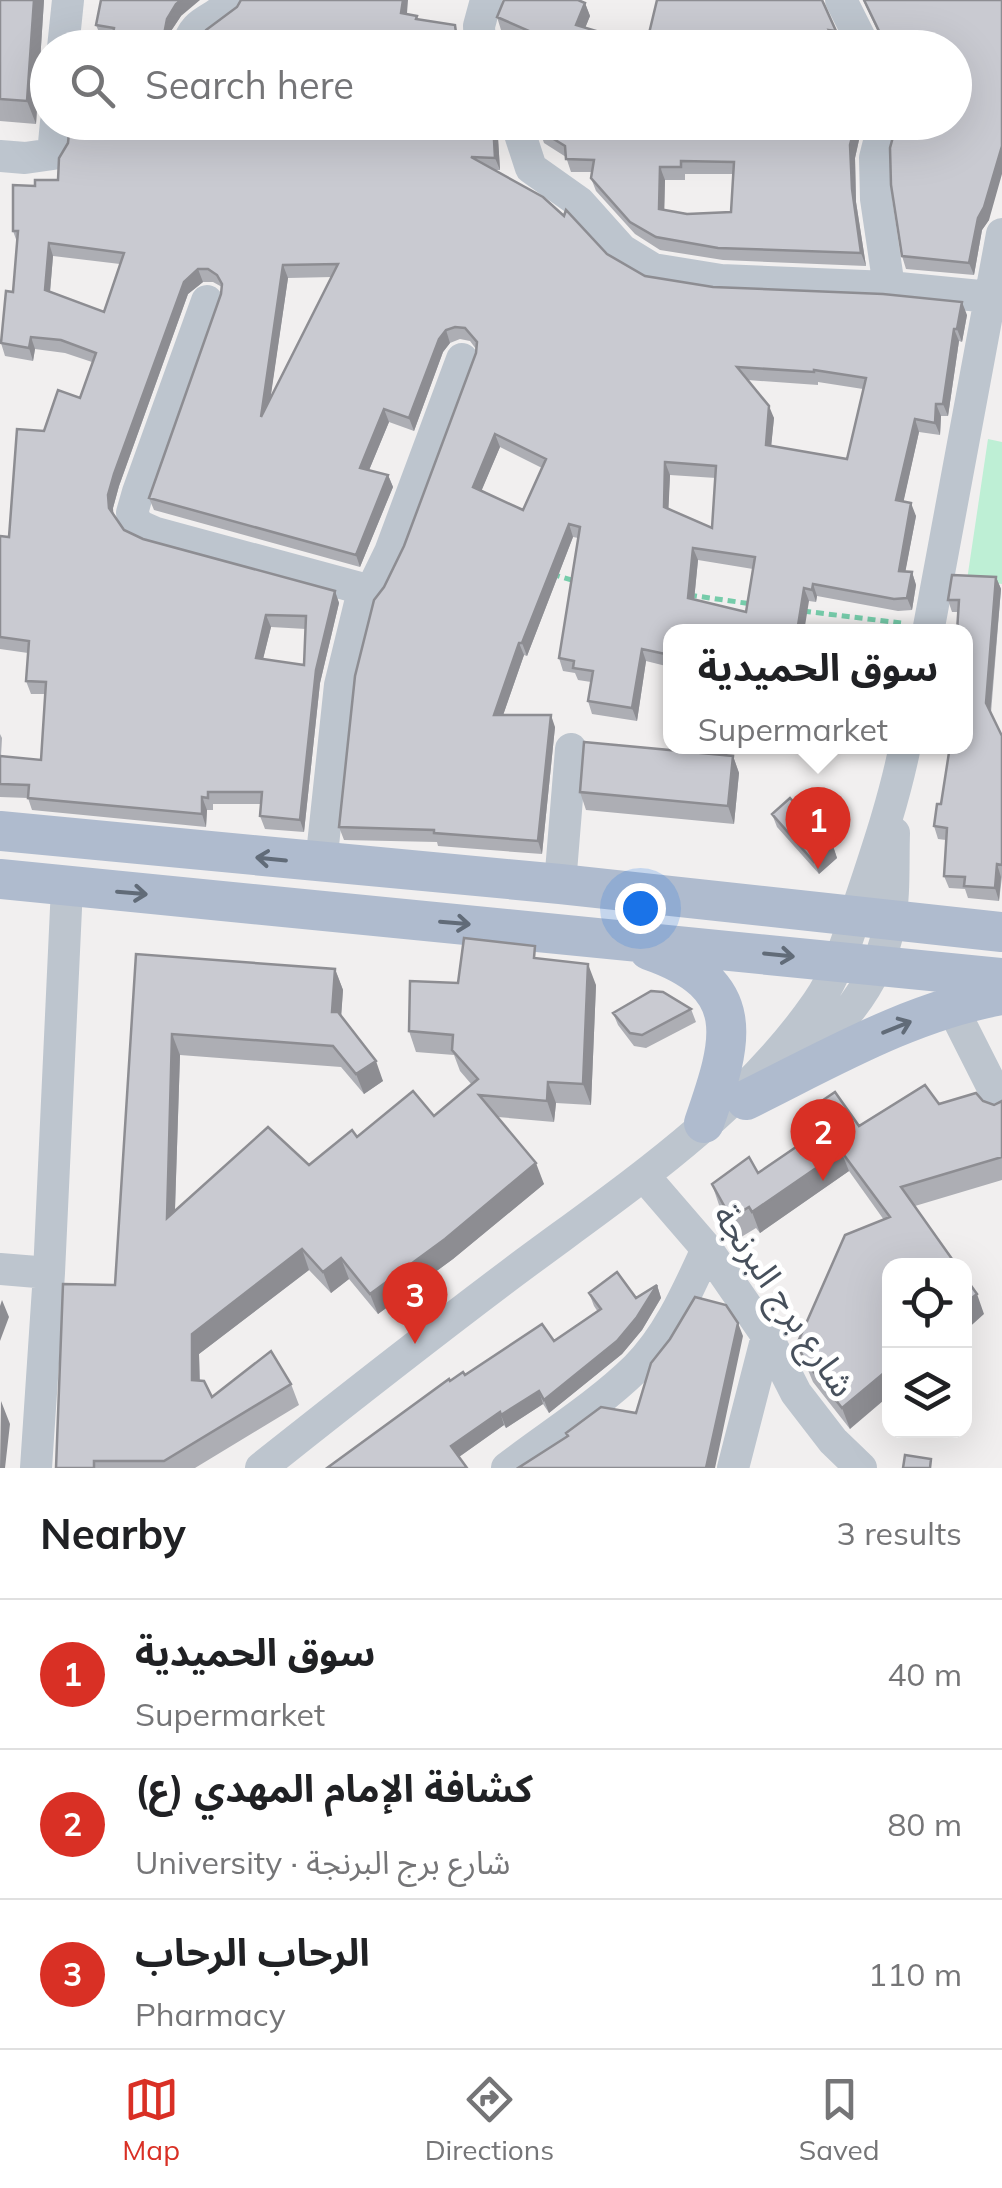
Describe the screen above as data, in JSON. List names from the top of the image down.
{
  "streets": {
    "street": ["شارع برج البرنجة"]
  },
  "page": {
    "search": "Search here",
    "popup": ["سوق الحمیدیة", "Supermarket"],
    "pins": ["1", "2", "3"],
    "heading": ["Nearby", "3 results"],
    "list": [
      {
        "mark": "1",
        "name": "سوق الحمیدیة",
        "note": "Supermarket",
        "value": "40 m"
      },
      {
        "mark": "2",
        "name": "كشافة الإمام المهدي (ع)",
        "note": "University · شارع برج البرنجة",
        "value": "80 m"
      },
      {
        "mark": "3",
        "name": "الرحاب الرحاب",
        "note": "Pharmacy",
        "value": "110 m"
      }
    ],
    "nav": ["Map", "Directions", "Saved"]
  }
}
